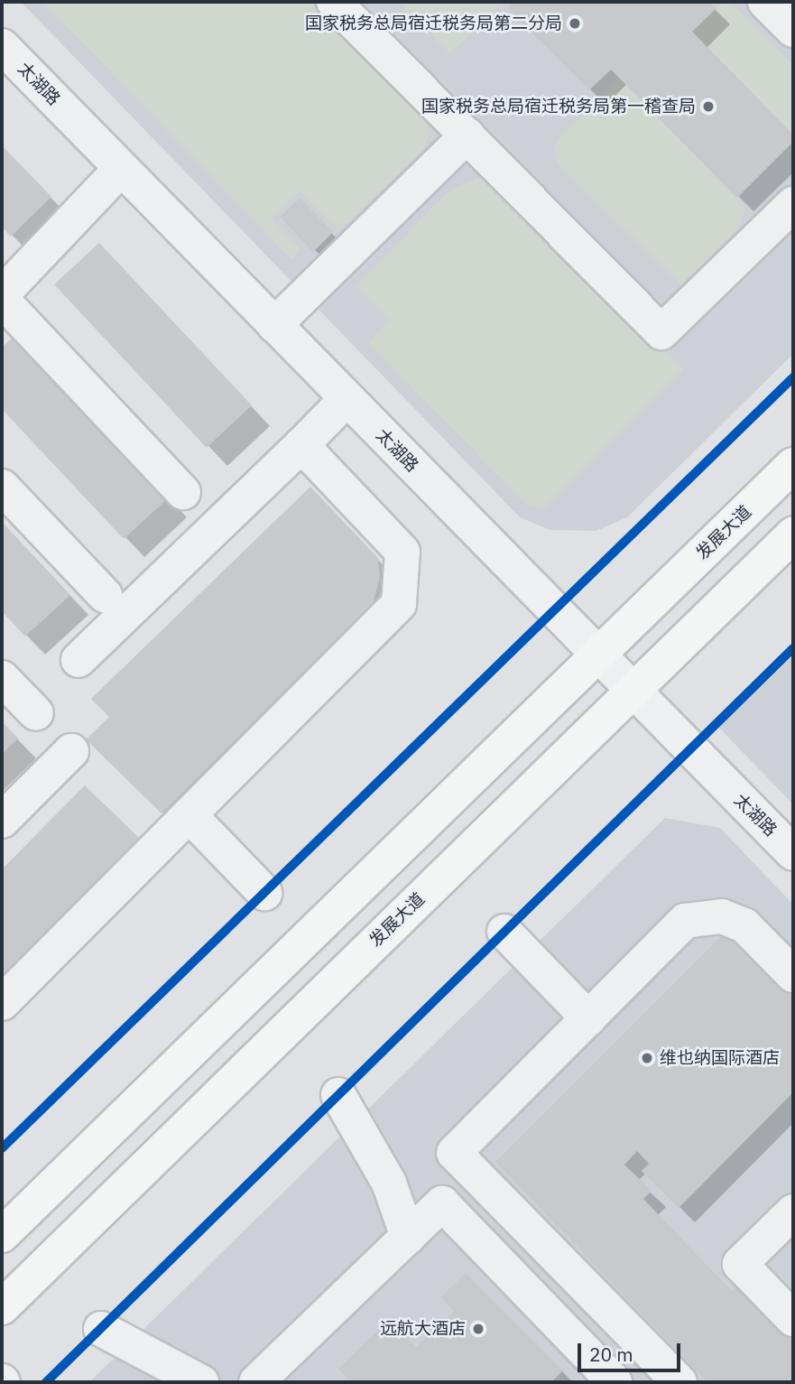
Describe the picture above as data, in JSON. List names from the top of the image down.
{
  "streets": {
    "main road": ["发展大道"],
    "street": ["太湖路"]
  },
  "crossings": [
    ["太湖路", "发展大道"]
  ],
  "places": [
    "国家税务总局宿迁税务局第二分局",
    "国家税务总局宿迁税务局第一稽查局",
    "维也纳国际酒店",
    "远航大酒店"
  ],
  "scale_bar": "20 m"
}
